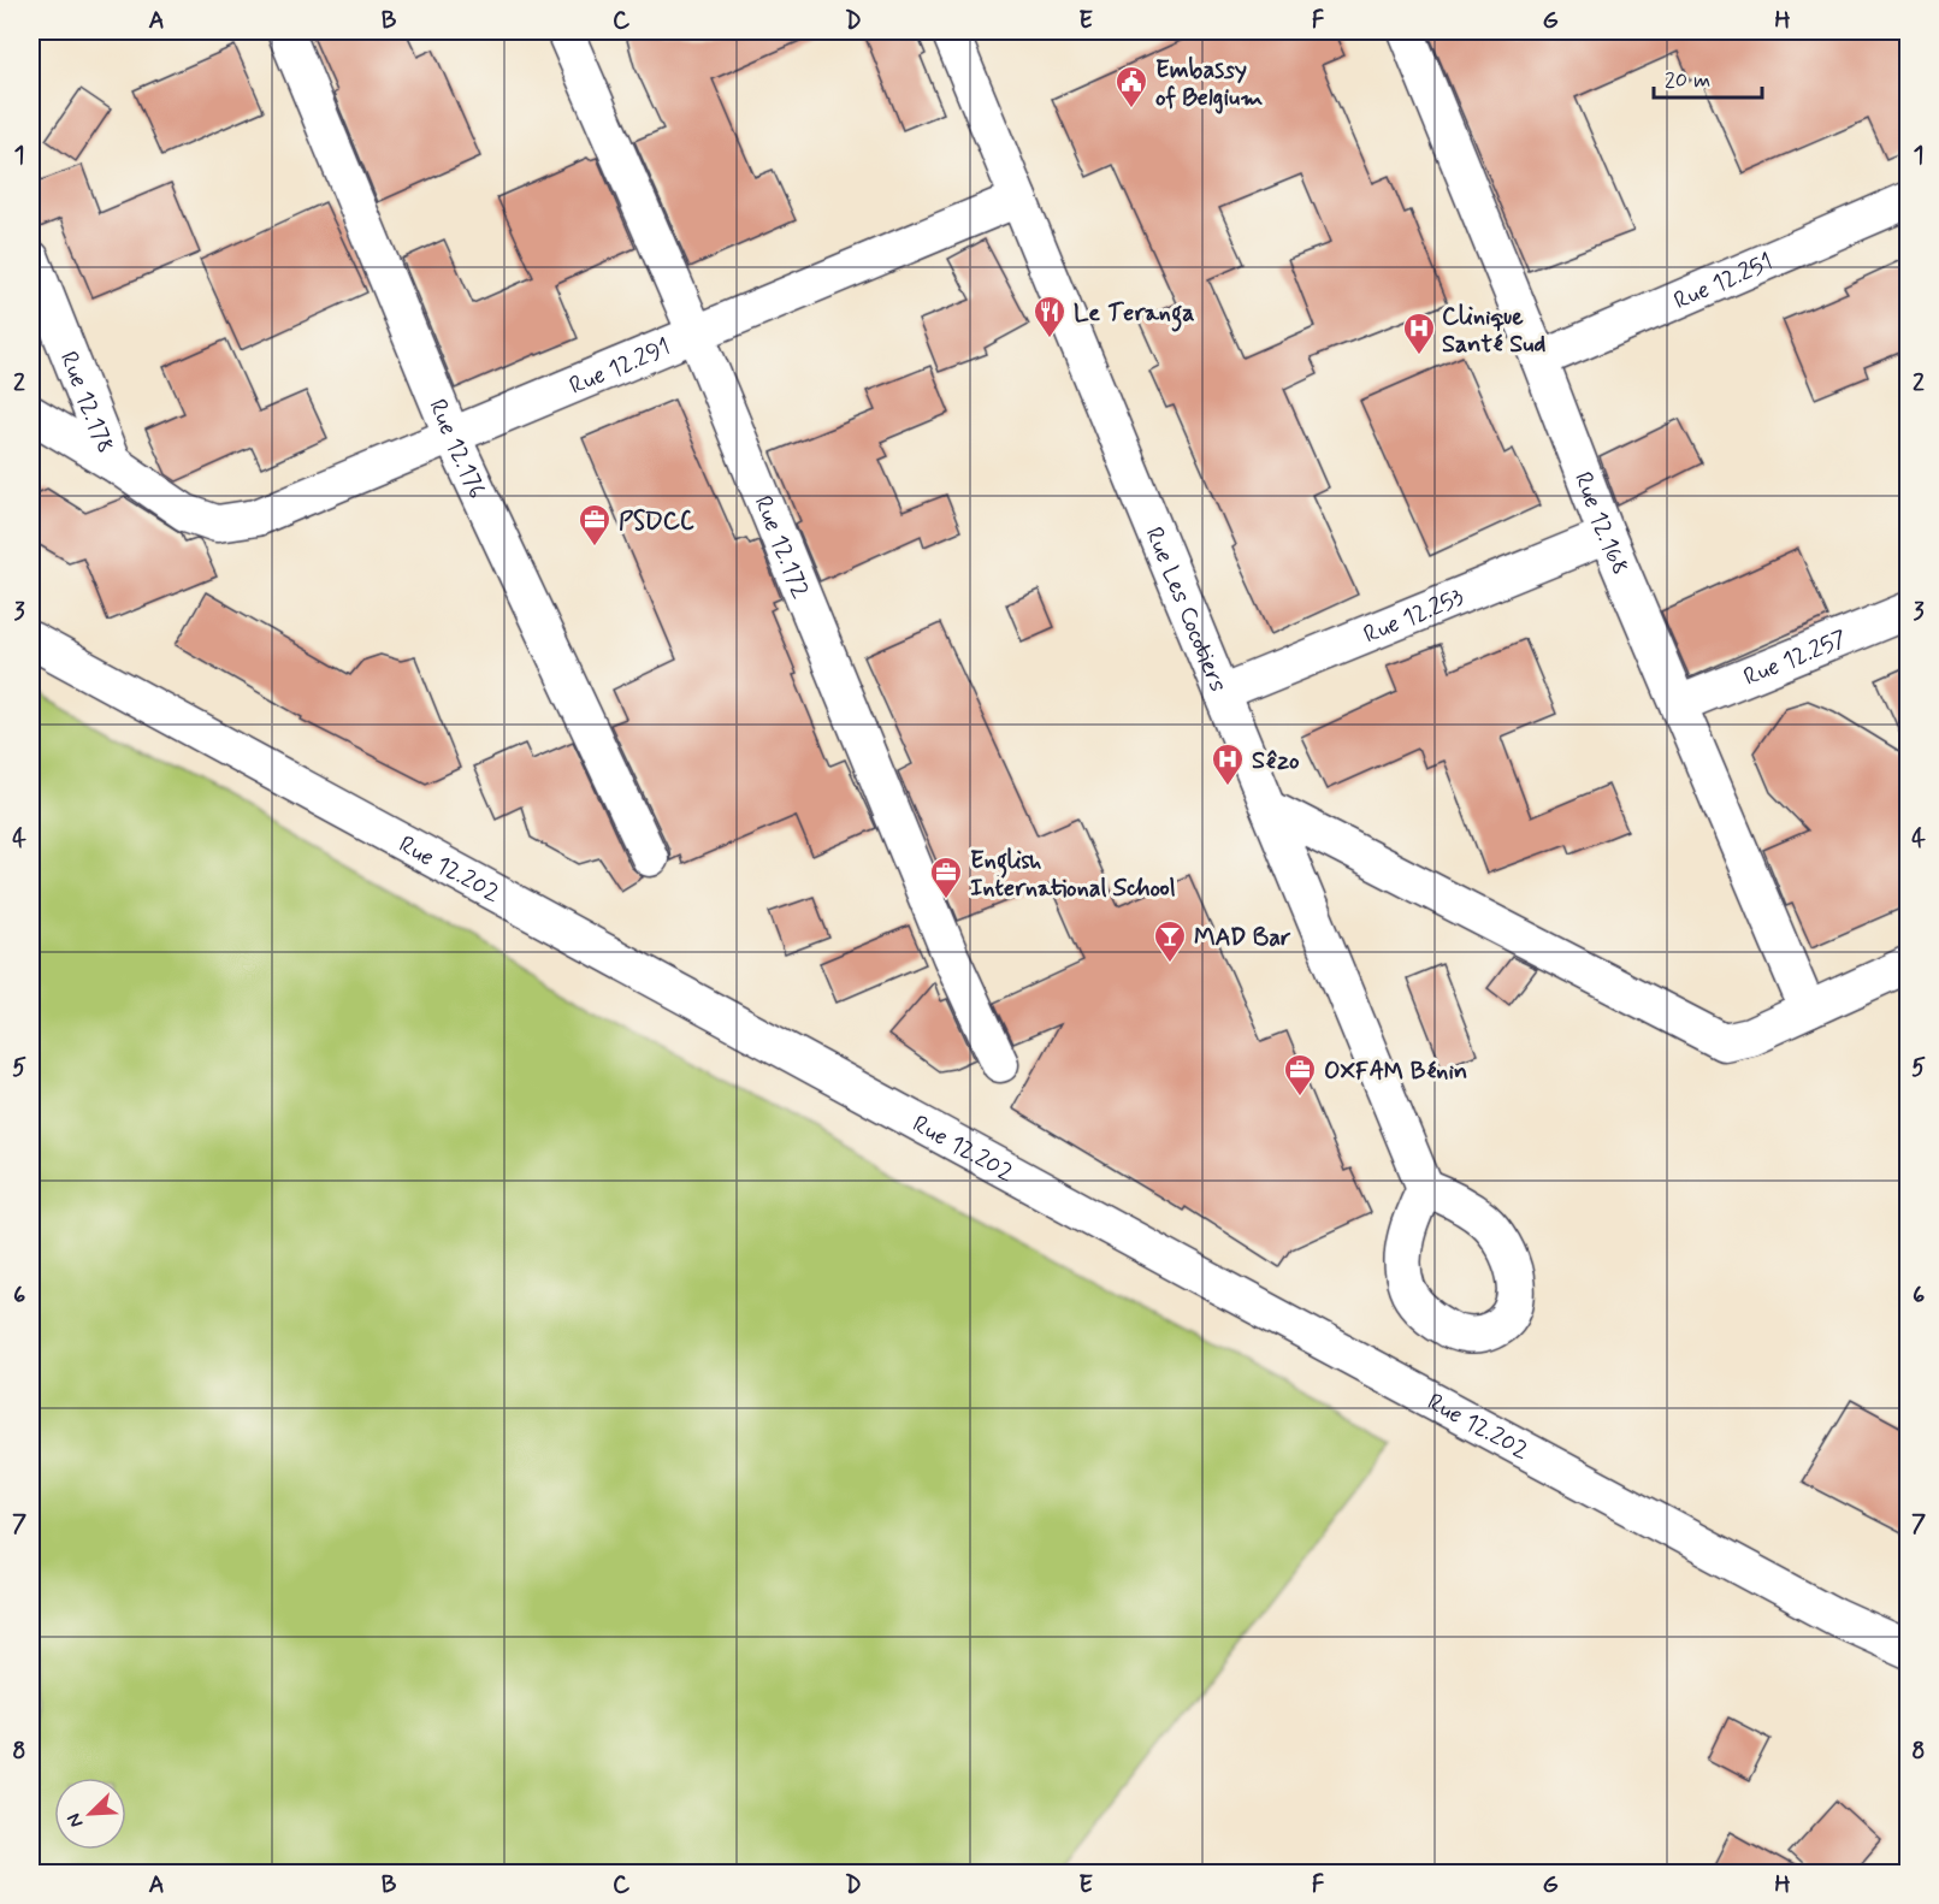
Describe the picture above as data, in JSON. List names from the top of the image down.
{
  "streets": {
    "street": [
      "Rue 12.251",
      "Rue 12.291",
      "Rue 12.178",
      "Rue 12.176",
      "Rue 12.168",
      "Rue 12.172",
      "Rue Les Cocotiers",
      "Rue 12.253",
      "Rue 12.257",
      "Rue 12.202"
    ]
  },
  "crossings": [
    ["Rue 12.251", "Rue 12.168"],
    ["Rue 12.291", "Rue 12.178"],
    ["Rue 12.291", "Rue 12.176"],
    ["Rue 12.291", "Rue 12.172"],
    ["Rue 12.291", "Rue Les Cocotiers"],
    ["Rue 12.168", "Rue 12.253"],
    ["Rue 12.168", "Rue 12.257"],
    ["Rue Les Cocotiers", "Rue 12.253"]
  ],
  "places": {
    "public building": ["Embassy of Belgium"],
    "restaurant": ["Le Teranga"],
    "hospital": ["Clinique Santé Sud", "Sêzo"],
    "office": ["PSDCC", "English International School", "OXFAM Bénin"],
    "bar": ["MAD Bar"]
  },
  "scale_bar": "20 m",
  "north": "bottom left",
  "grid": {
    "columns": [
      "A",
      "B",
      "C",
      "D",
      "E",
      "F",
      "G",
      "H"
    ],
    "rows": [
      "1",
      "2",
      "3",
      "4",
      "5",
      "6",
      "7",
      "8"
    ]
  }
}
